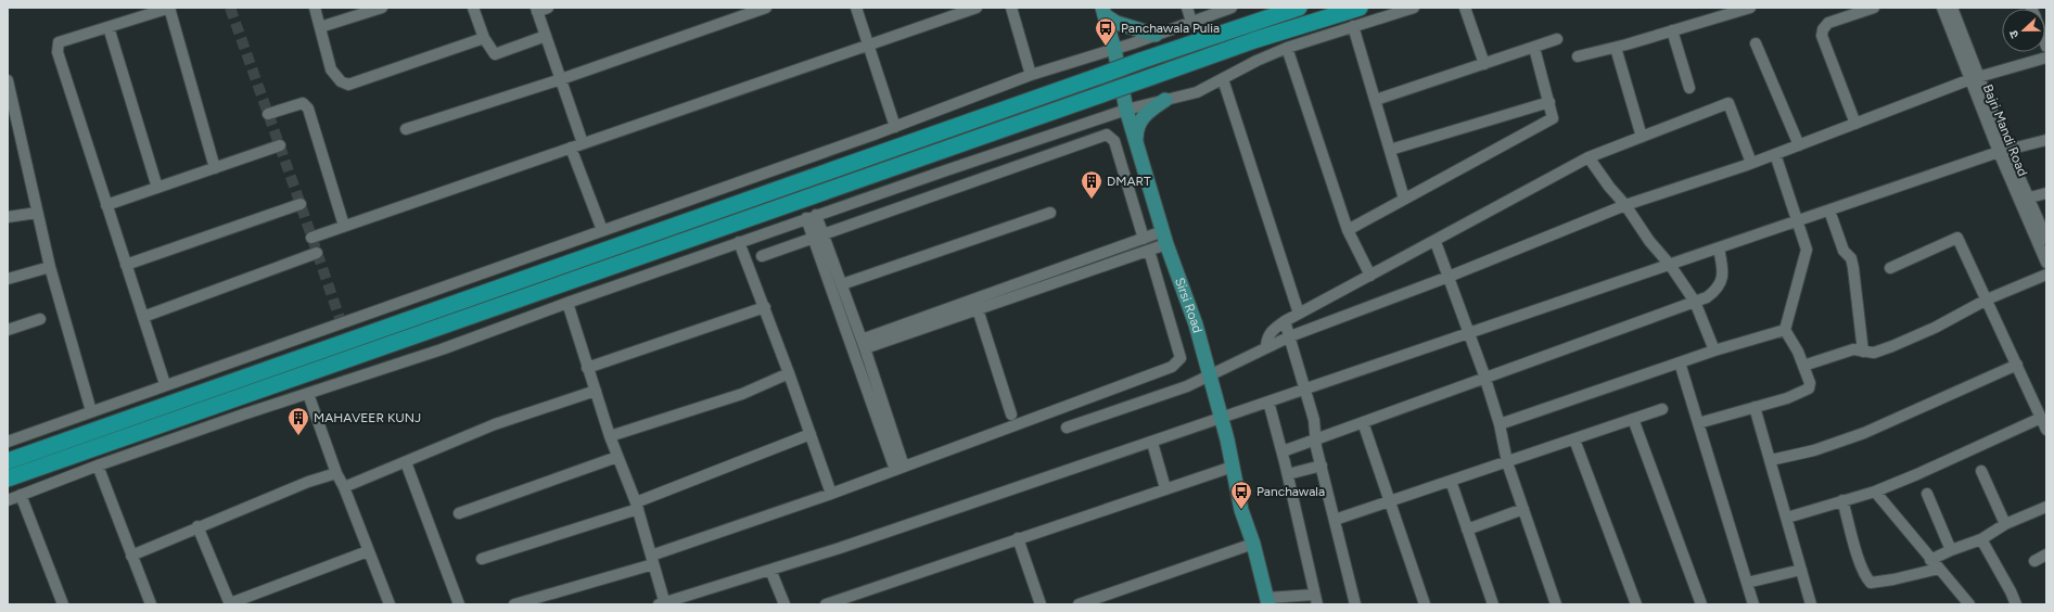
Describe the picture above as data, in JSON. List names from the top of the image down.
{
  "streets": {
    "main road": ["Sirsi Road"],
    "street": ["Bajri Mandi Road"]
  },
  "places": {
    "bus stop": ["Panchawala Pulia", "Panchawala"],
    "building": ["DMART", "MAHAVEER KUNJ"]
  },
  "north": "left"
}
